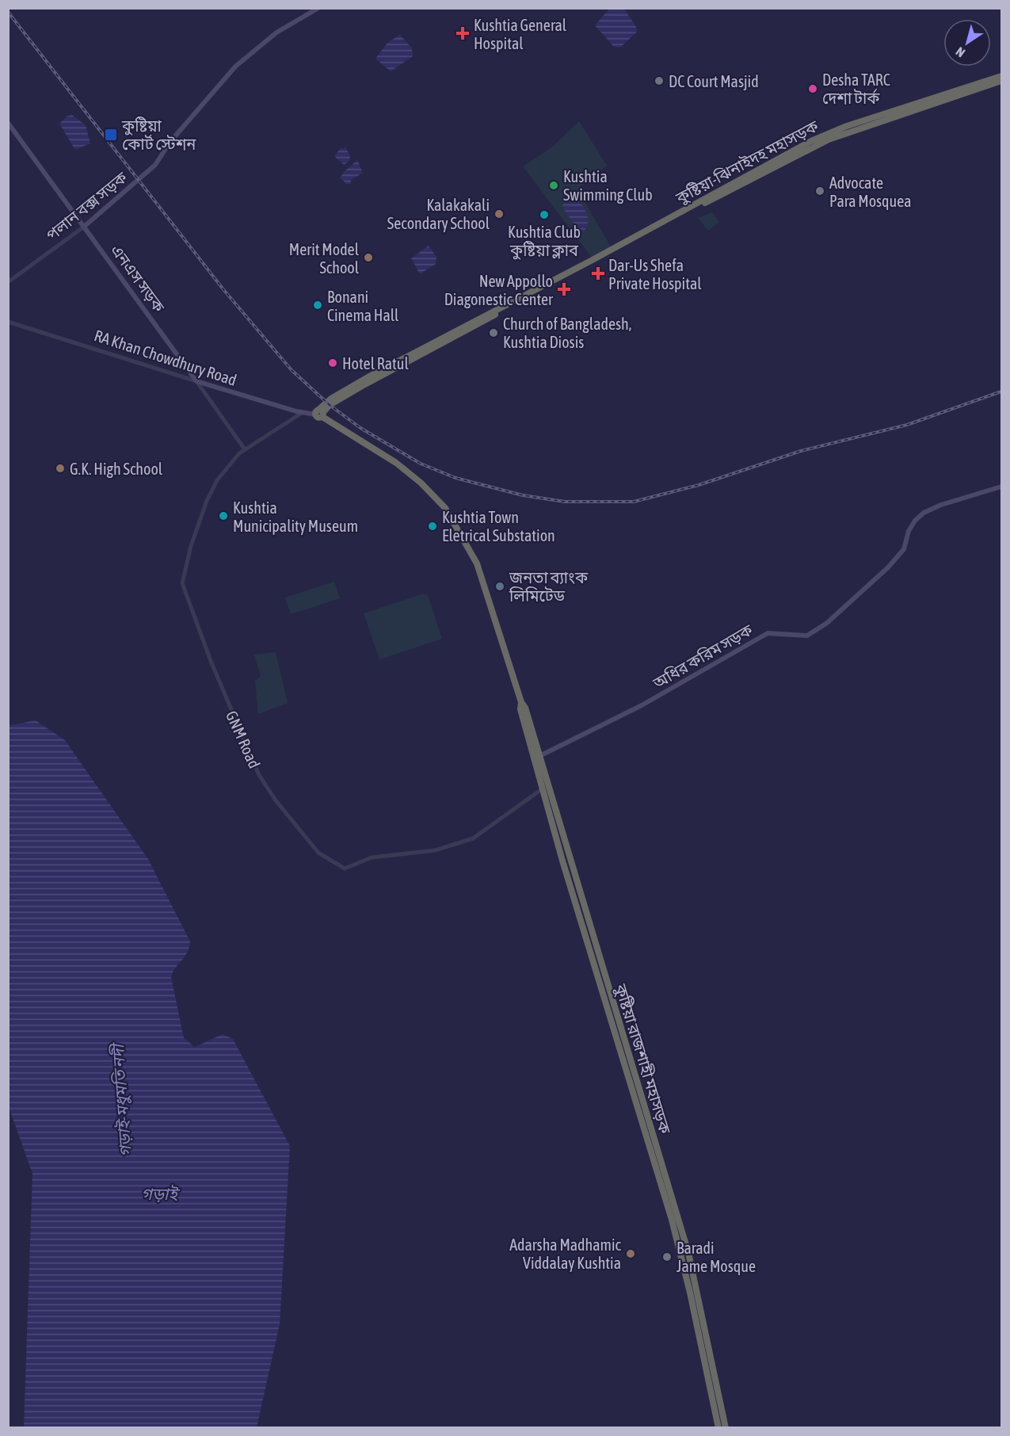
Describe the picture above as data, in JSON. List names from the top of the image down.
{
  "streets": {
    "highway": ["কুষ্টিয়া-ঝিনাইদহ মহাসড়ক", "কুষ্টিয়া রাজশাহী মহাসড়ক"],
    "main road": [
      "পলান বক্স সড়ক",
      "এনএস সড়ক",
      "RA Khan Chowdhury Road",
      "অধির করিম সড়ক"
    ],
    "street": ["GNM Road"]
  },
  "crossings": [
    ["কুষ্টিয়া-ঝিনাইদহ মহাসড়ক", "RA Khan Chowdhury Road"],
    ["কুষ্টিয়া-ঝিনাইদহ মহাসড়ক", "কুষ্টিয়া রাজশাহী মহাসড়ক"],
    ["পলান বক্স সড়ক", "এনএস সড়ক"],
    ["এনএস সড়ক", "RA Khan Chowdhury Road"],
    ["এনএস সড়ক", "GNM Road"],
    ["RA Khan Chowdhury Road", "GNM Road"],
    ["RA Khan Chowdhury Road", "কুষ্টিয়া রাজশাহী মহাসড়ক"],
    ["অধির করিম সড়ক", "কুষ্টিয়া রাজশাহী মহাসড়ক"],
    ["GNM Road", "কুষ্টিয়া রাজশাহী মহাসড়ক"]
  ],
  "water": ["গড়াই-মধুমতি নদী", "গড়াই"],
  "places": {
    "health": ["Kushtia General Hospital", "Dar-Us Shefa Private Hospital", "New Appollo Diagonestic Center"],
    "other": [
      "DC Court Masjid",
      "Desha TARC দেশা টার্ক",
      "Kushtia Swimming Club",
      "Advocate Para Mosquea",
      "Kalakakali Secondary School",
      "Kushtia Club কুষ্টিয়া ক্লাব",
      "Merit Model School",
      "Bonani Cinema Hall",
      "Church of Bangladesh, Kushtia Diosis",
      "Hotel Ratul",
      "G.K. High School",
      "Kushtia Municipality Museum",
      "Kushtia Town Eletrical Substation",
      "জনতা ব্যাংক লিমিটেড",
      "Adarsha Madhamic Viddalay Kushtia",
      "Baradi Jame Mosque"
    ],
    "transit": ["কুষ্টিয়া কোর্ট স্টেশন"]
  },
  "north": "bottom left"
}
